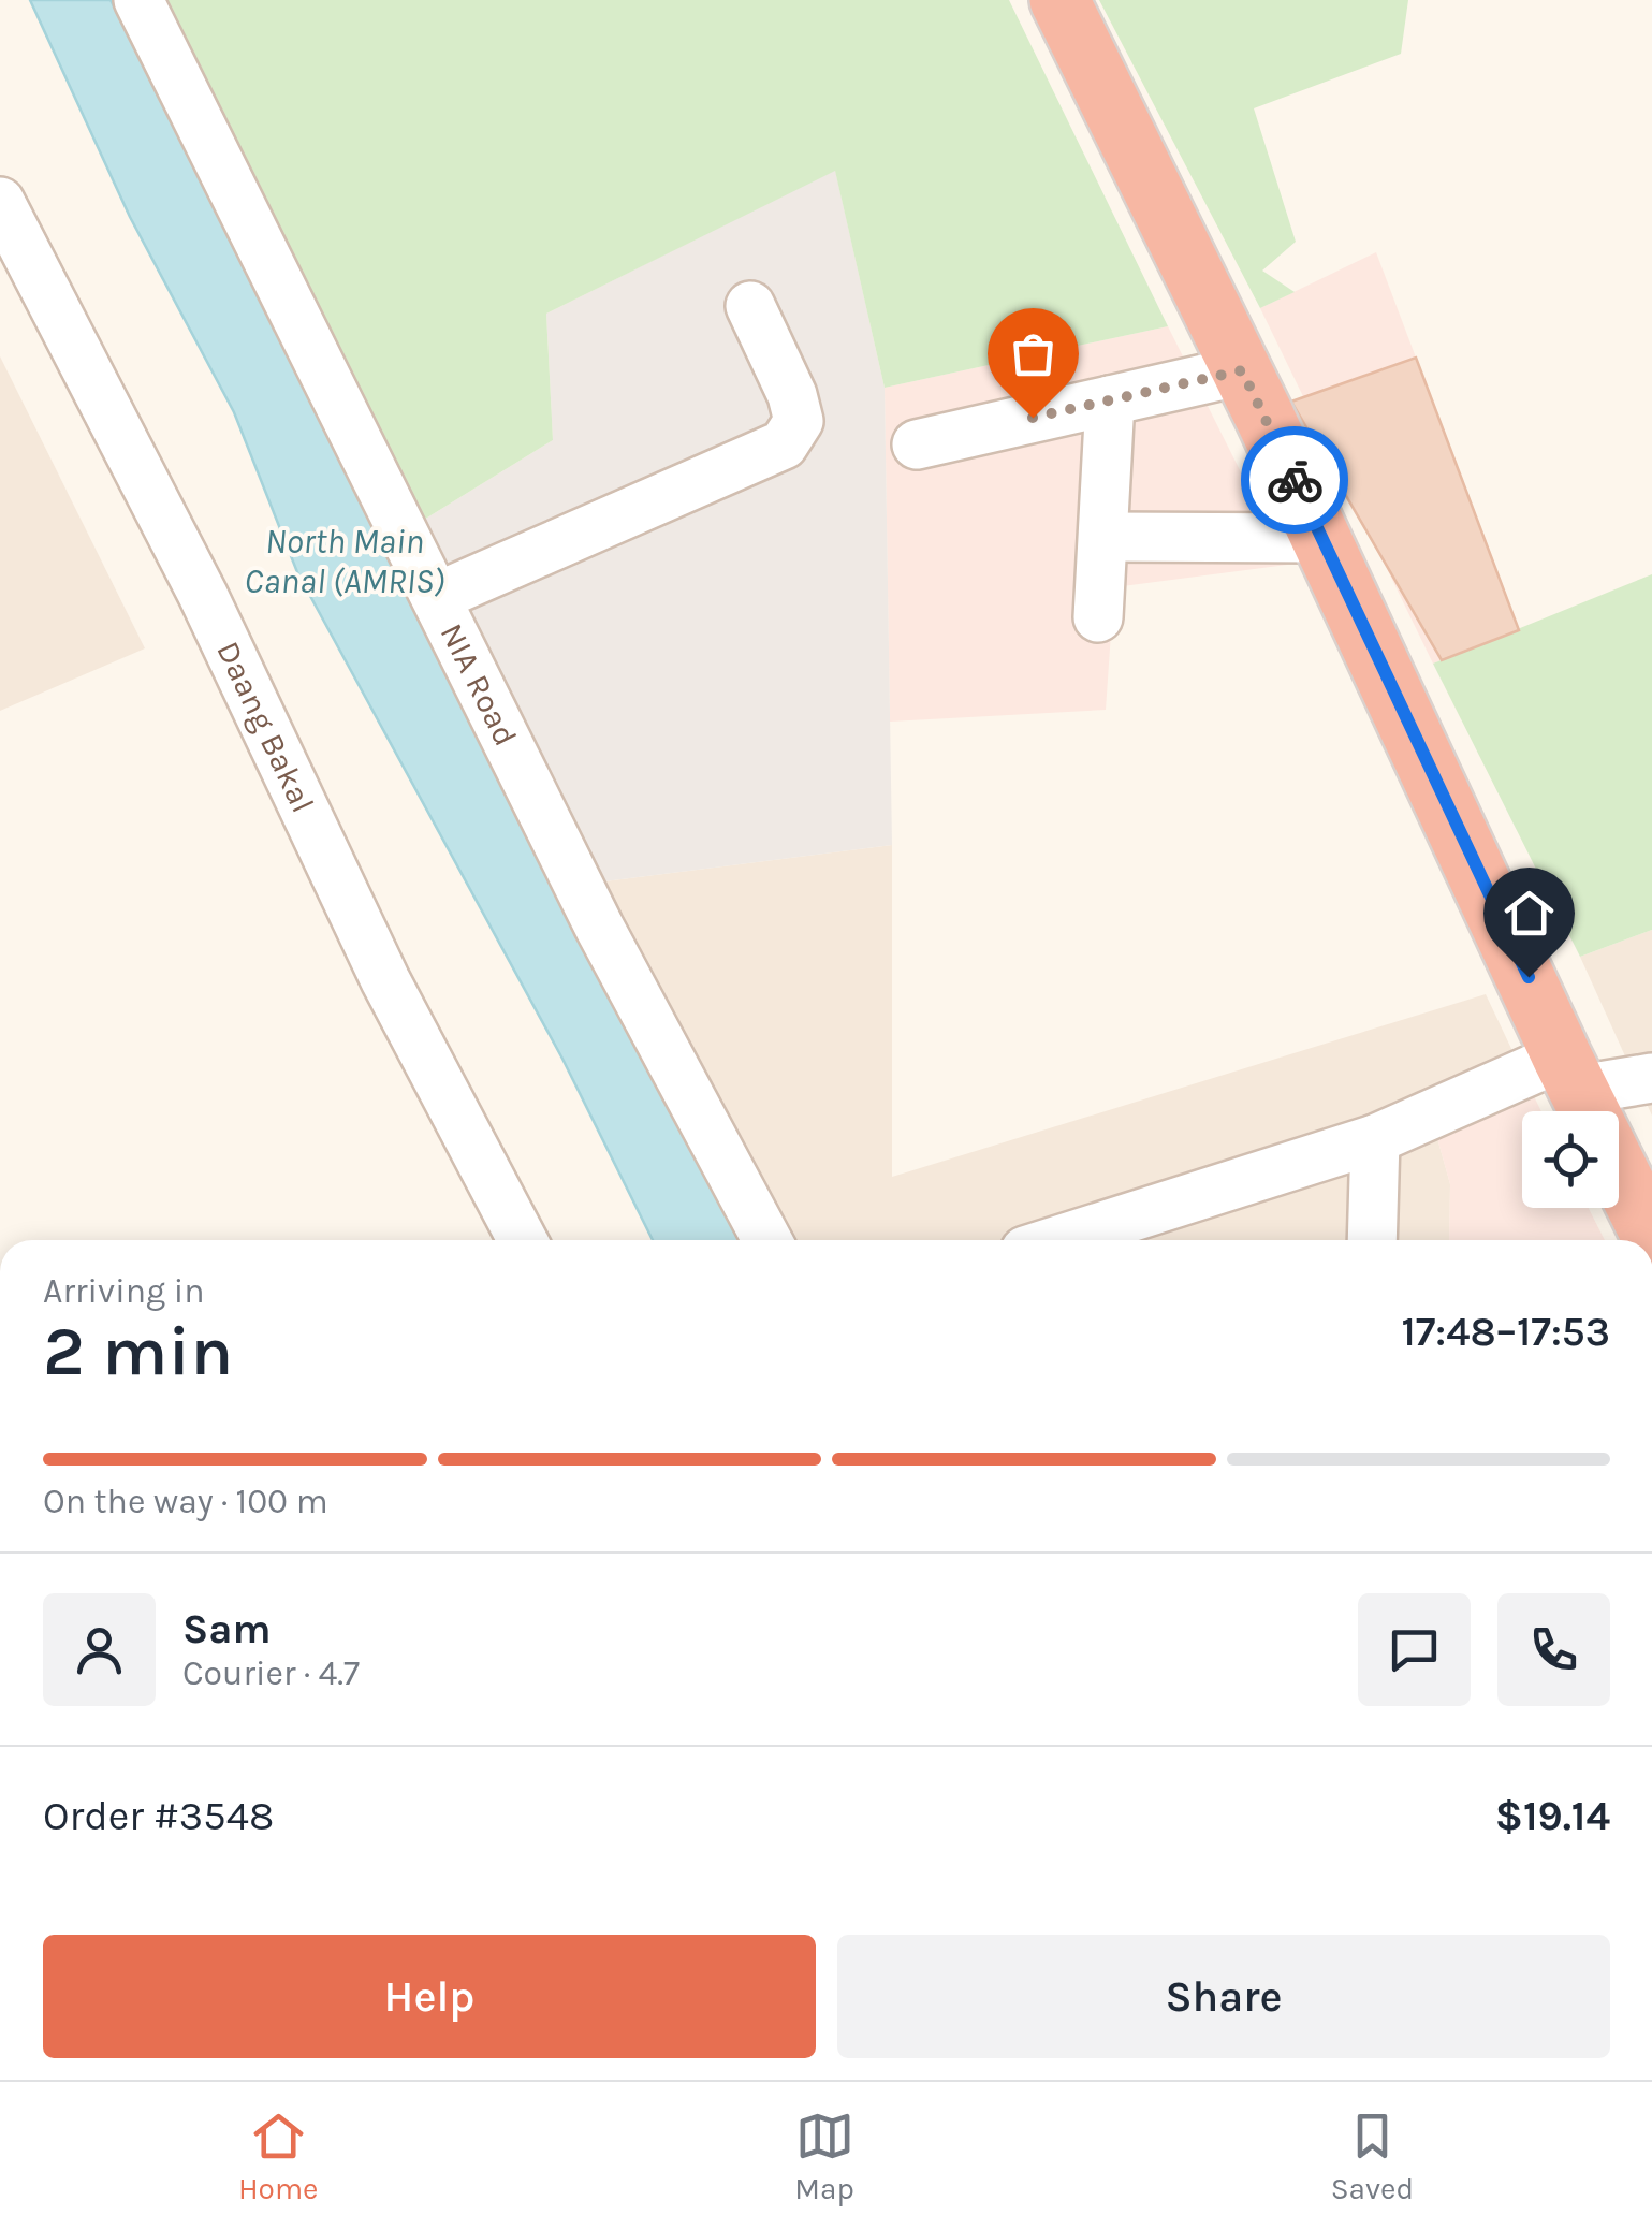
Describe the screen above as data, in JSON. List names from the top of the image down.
{
  "streets": {
    "street": ["NIA Road", "Daang Bakal"]
  },
  "water": ["North Main Canal (AMRIS)"],
  "page": {
    "heading": ["2 min", "Arriving in", "17:48–17:53"],
    "panel": [
      "Sam",
      "Courier · 4.7",
      "Order #3548",
      "$19.14"
    ],
    "bar": "On the way · 100 m",
    "buttons": ["Help", "Share"],
    "tabs": ["Home", "Map", "Saved"]
  }
}
